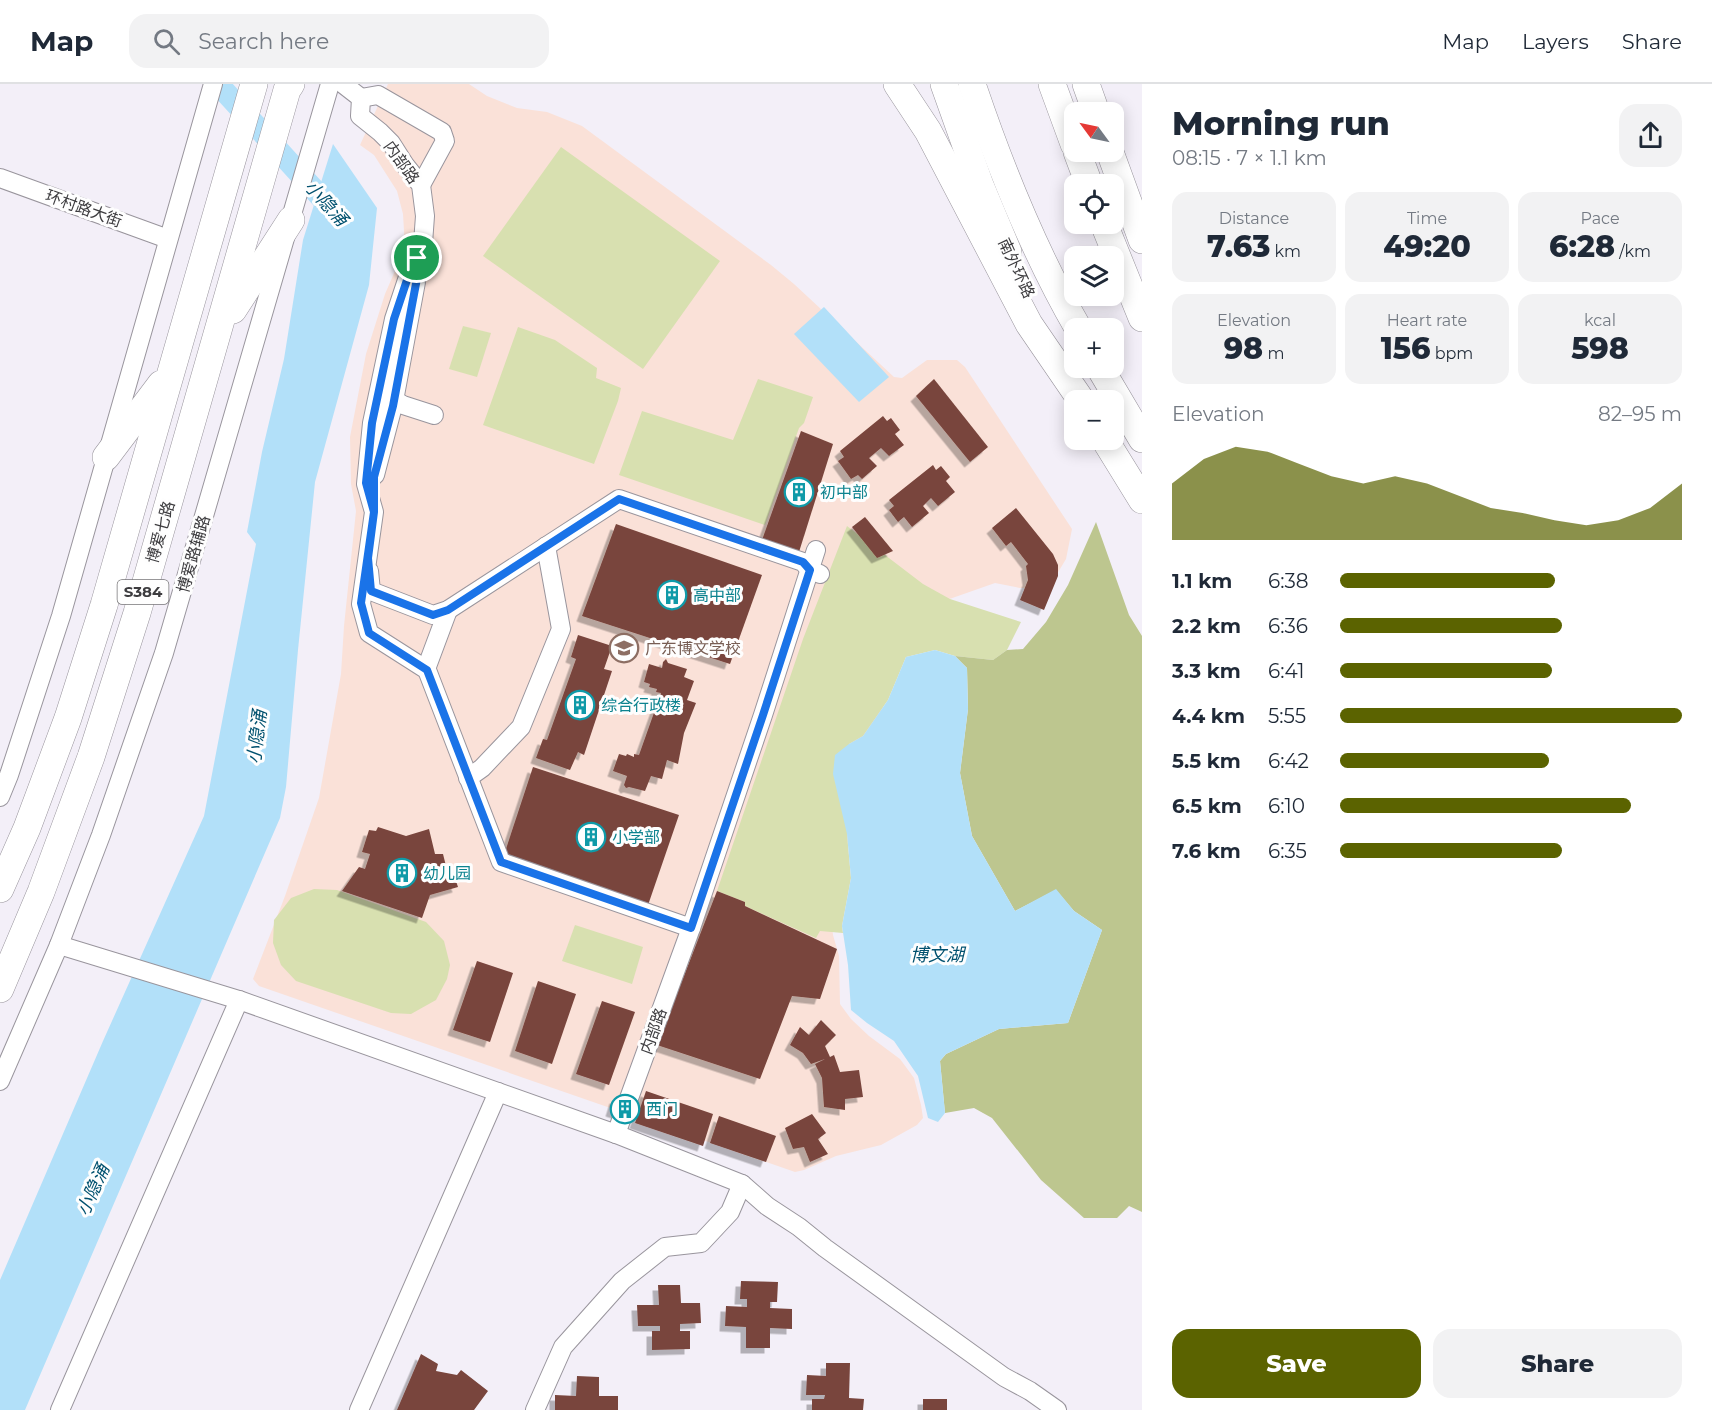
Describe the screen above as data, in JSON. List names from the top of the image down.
{
  "streets": {
    "highway": ["南外环路", "博爱七路", "S384"],
    "street": ["内部路", "环村路大街", "博爱路辅路"]
  },
  "water": ["小隐涌", "博文湖"],
  "places": {
    "building": [
      "初中部",
      "高中部",
      "综合行政楼",
      "小学部",
      "幼儿园",
      "西门"
    ],
    "school or university": ["广东博文学校"]
  },
  "north": "top left",
  "page": {
    "header": "Map",
    "search": "Search here",
    "nav": ["Map", "Layers", "Share"],
    "heading": ["Morning run", "08:15 · 7 × 1.1 km"],
    "map_buttons": ["+", "−"],
    "stats": [
      ["Distance", "7.63 km"],
      ["Time", "49:20"],
      ["Pace", "6:28 /km"],
      ["Elevation", "98 m"],
      ["Heart rate", "156 bpm"],
      ["kcal", "598"]
    ],
    "chart": ["Elevation", "82–95 m"],
    "list": [
      {
        "name": "1.1 km",
        "note": "6:38"
      },
      {
        "name": "2.2 km",
        "note": "6:36"
      },
      {
        "name": "3.3 km",
        "note": "6:41"
      },
      {
        "name": "4.4 km",
        "note": "5:55"
      },
      {
        "name": "5.5 km",
        "note": "6:42"
      },
      {
        "name": "6.5 km",
        "note": "6:10"
      },
      {
        "name": "7.6 km",
        "note": "6:35"
      }
    ],
    "buttons": ["Save", "Share"]
  }
}
